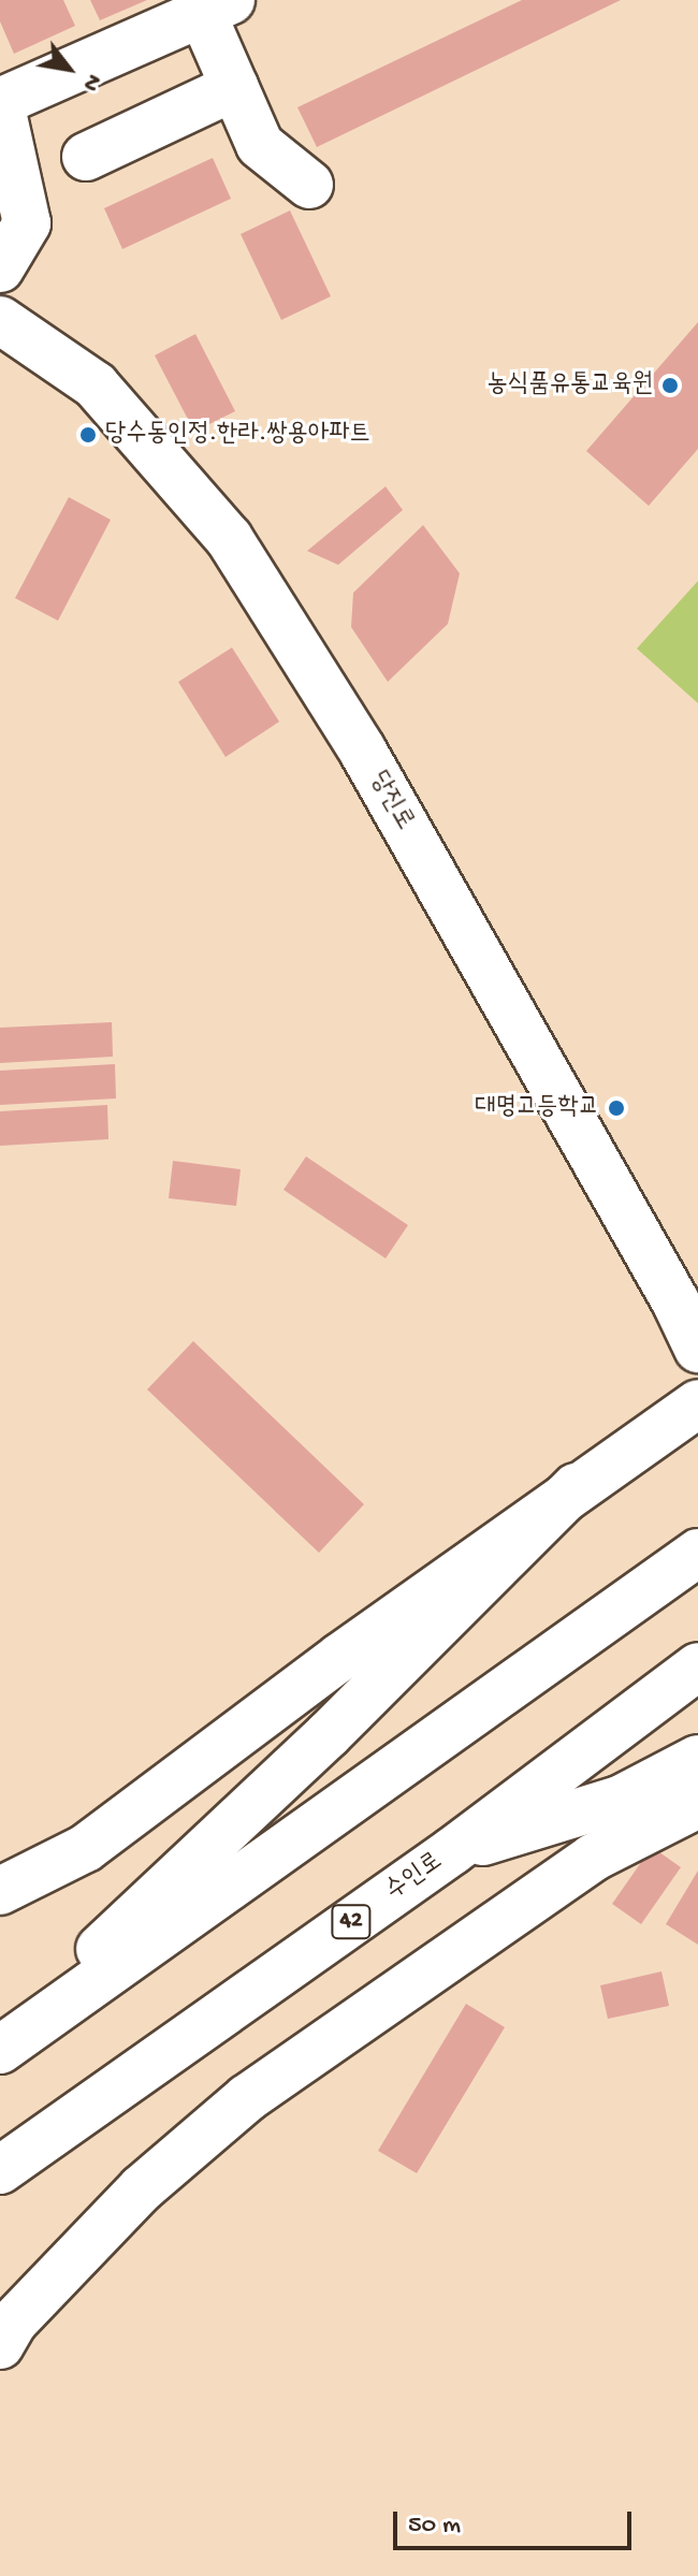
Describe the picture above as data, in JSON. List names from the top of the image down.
{
  "streets": {
    "main road": ["당진로", "수인로", "42"]
  },
  "places": ["농식품유통교육원", "당수동인정.한라.쌍용아파트", "대명고등학교"],
  "scale_bar": "50 m",
  "north": "bottom right"
}
